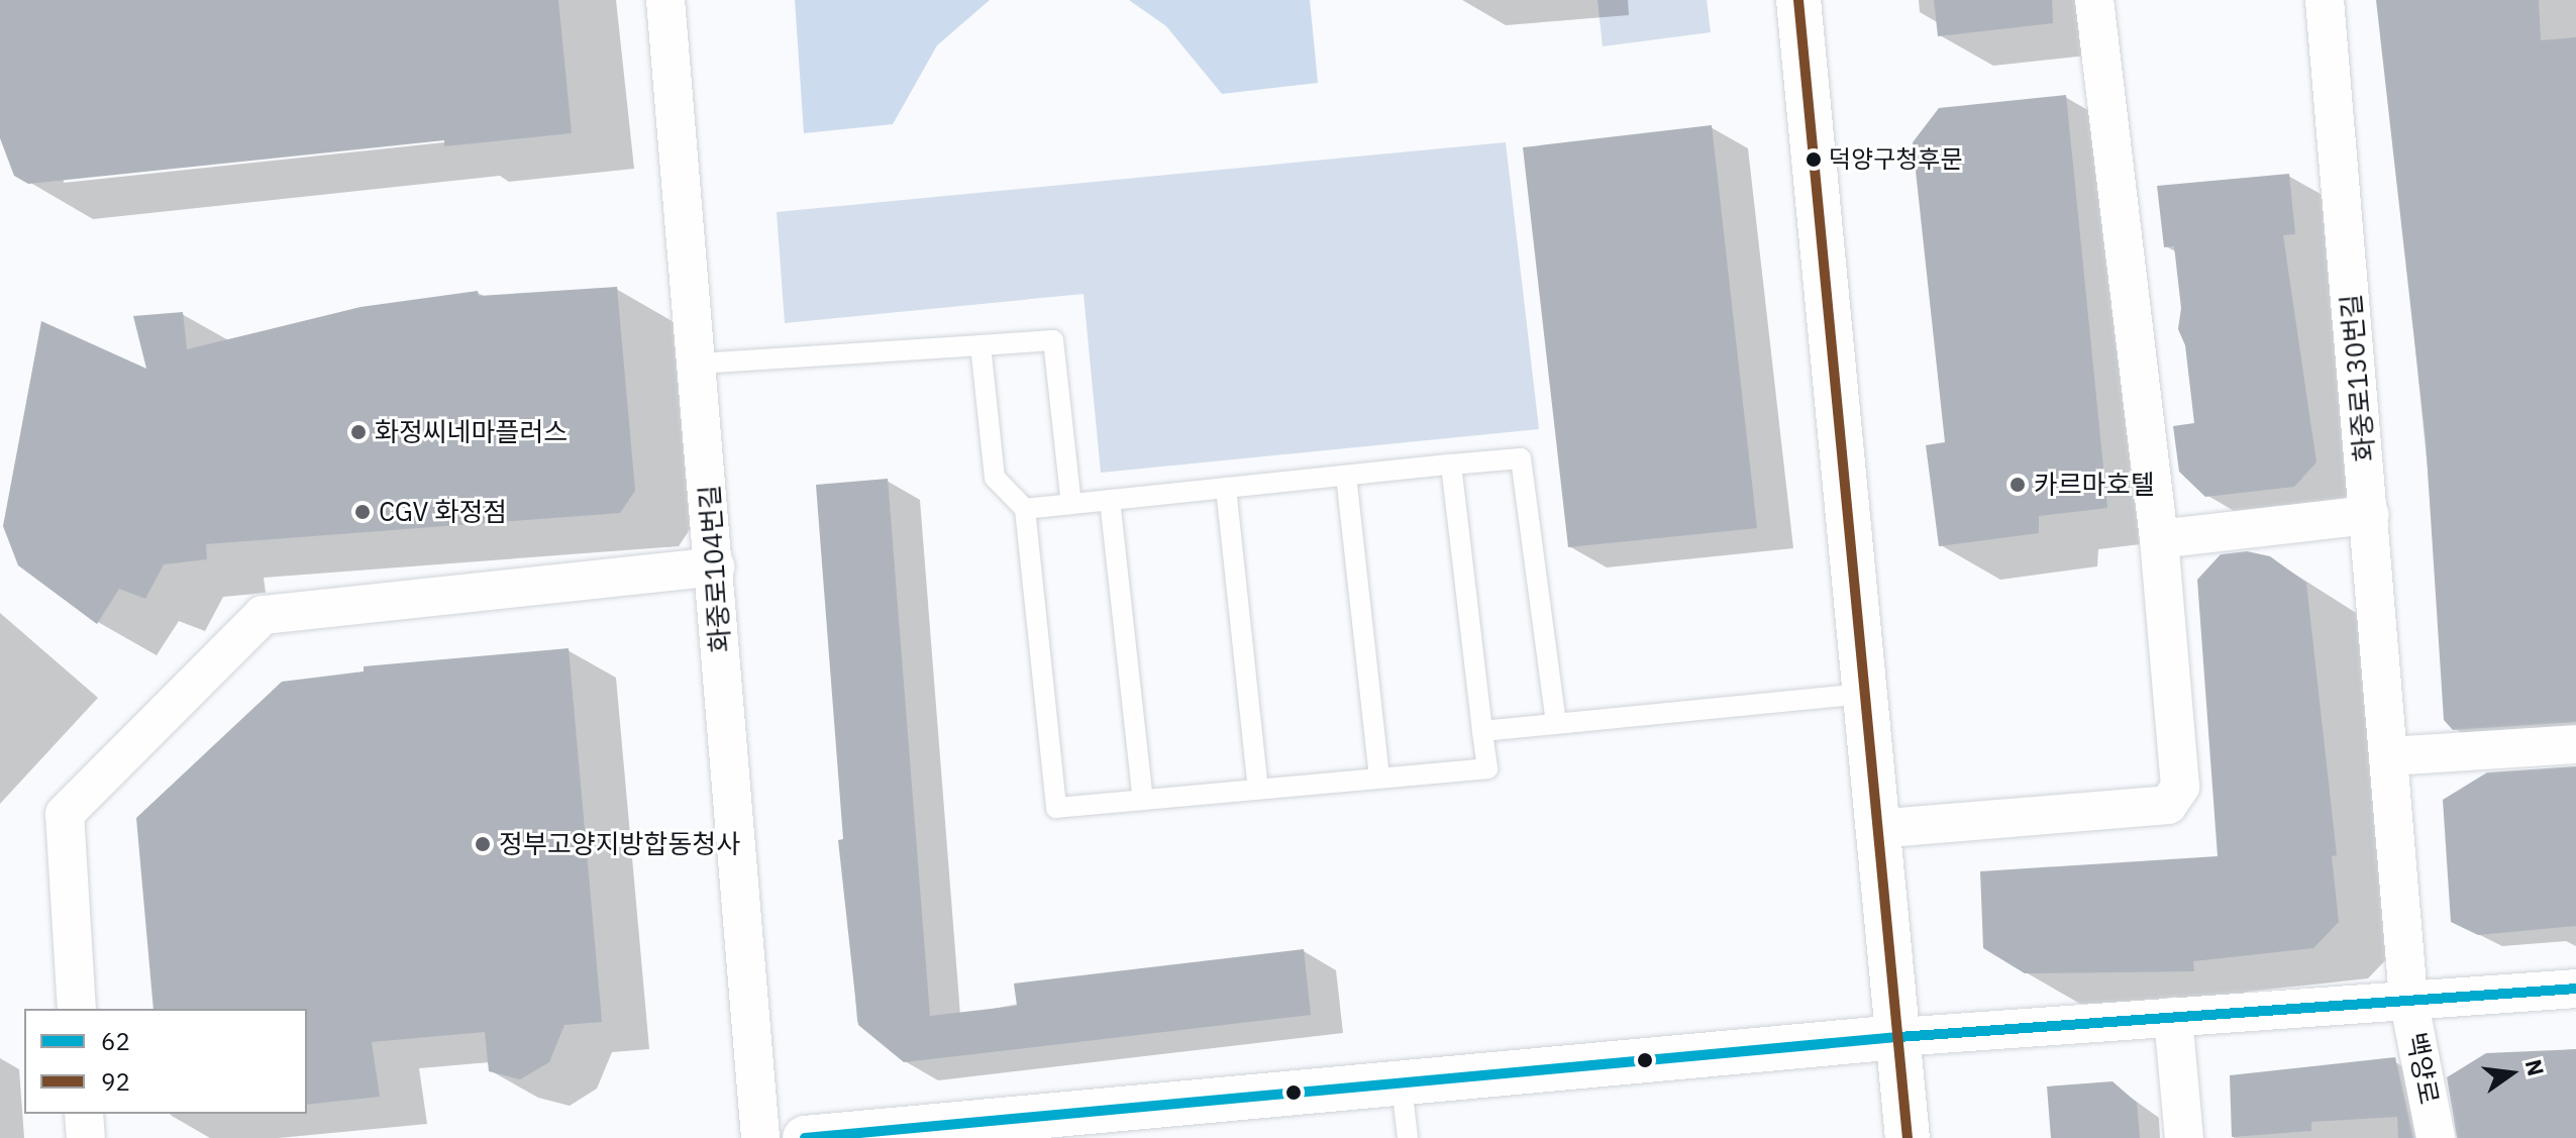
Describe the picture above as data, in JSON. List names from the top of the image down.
{
  "streets": {
    "main road": ["백양로"],
    "street": ["화중로130번길", "화중로104번길"]
  },
  "crossings": [
    ["화중로130번길", "백양로"]
  ],
  "places": [
    "덕양구청후문",
    "화정씨네마플러스",
    "카르마호텔",
    "CGV 화정점",
    "정부고양지방합동청사"
  ],
  "lines": ["transit line 92", "transit line 62"],
  "legend": ["62", "92"],
  "north": "right"
}
